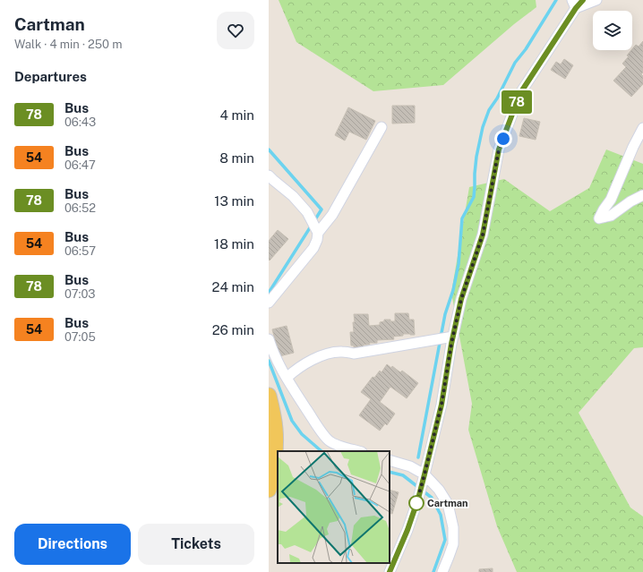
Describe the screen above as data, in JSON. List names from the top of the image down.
{
  "places": ["Cartman"],
  "lines": ["bus line 78"],
  "page": {
    "heading": [
      ["Cartman", "Walk · 4 min · 250 m"],
      "Departures"
    ],
    "on_map": "78",
    "list": [
      {
        "mark": "78",
        "name": "Bus",
        "note": "06:43",
        "value": "4 min"
      },
      {
        "mark": "54",
        "name": "Bus",
        "note": "06:47",
        "value": "8 min"
      },
      {
        "mark": "78",
        "name": "Bus",
        "note": "06:52",
        "value": "13 min"
      },
      {
        "mark": "54",
        "name": "Bus",
        "note": "06:57",
        "value": "18 min"
      },
      {
        "mark": "78",
        "name": "Bus",
        "note": "07:03",
        "value": "24 min"
      },
      {
        "mark": "54",
        "name": "Bus",
        "note": "07:05",
        "value": "26 min"
      }
    ],
    "buttons": ["Directions", "Tickets"]
  }
}
